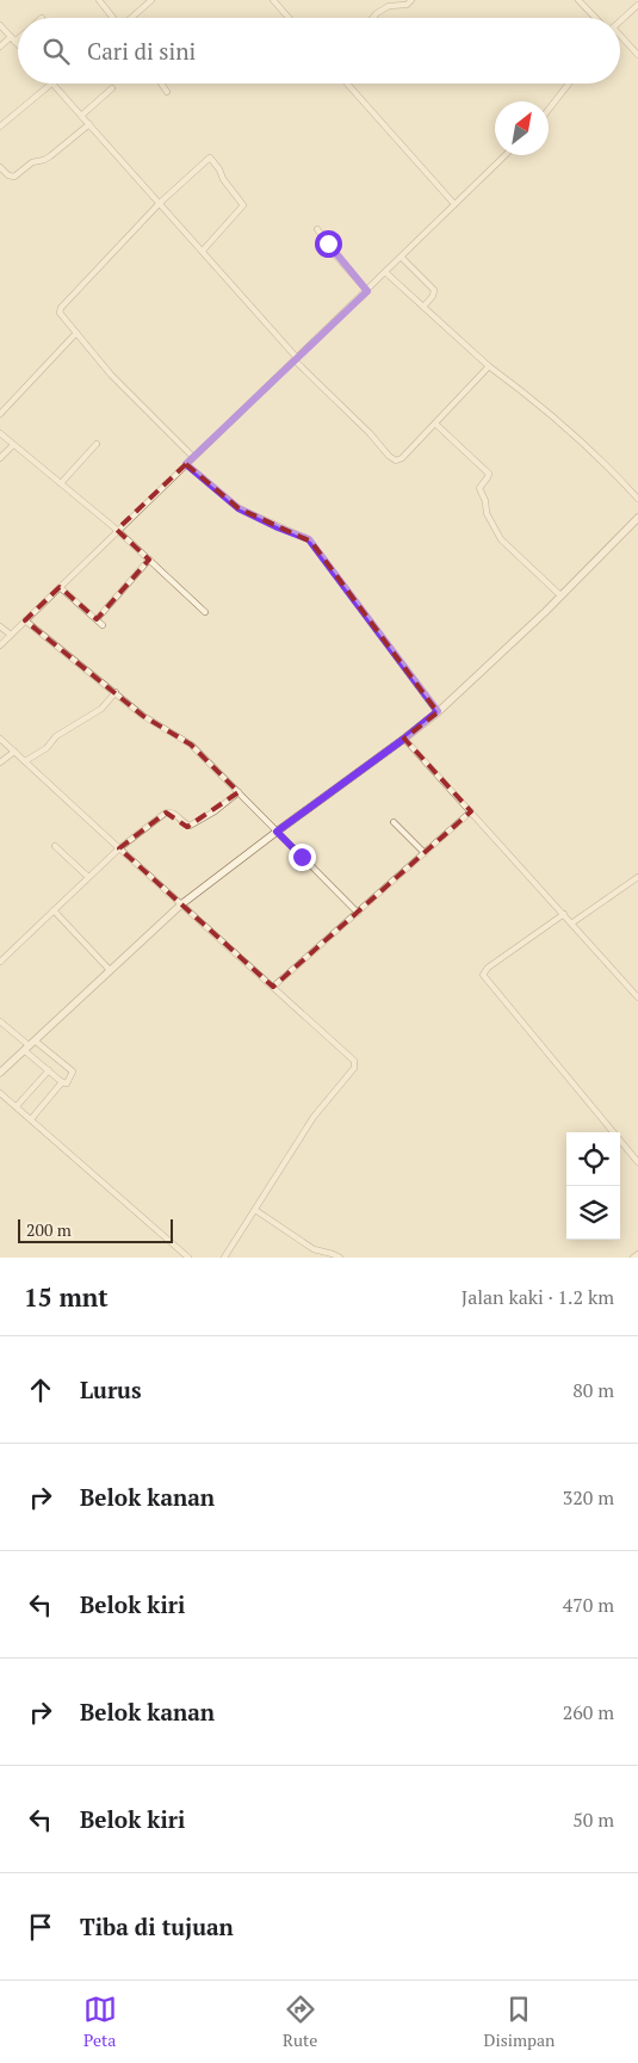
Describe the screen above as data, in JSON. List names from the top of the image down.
{
  "scale_bar": "200 m",
  "north": "top right",
  "page": {
    "search": "Cari di sini",
    "scale": "200 m",
    "heading": ["15 mnt", "Jalan kaki · 1.2 km"],
    "list": [
      ["Lurus", "80 m"],
      ["Belok kanan", "320 m"],
      ["Belok kiri", "470 m"],
      ["Belok kanan", "260 m"],
      ["Belok kiri", "50 m"],
      "Tiba di tujuan"
    ],
    "nav": ["Peta", "Rute", "Disimpan"]
  }
}
